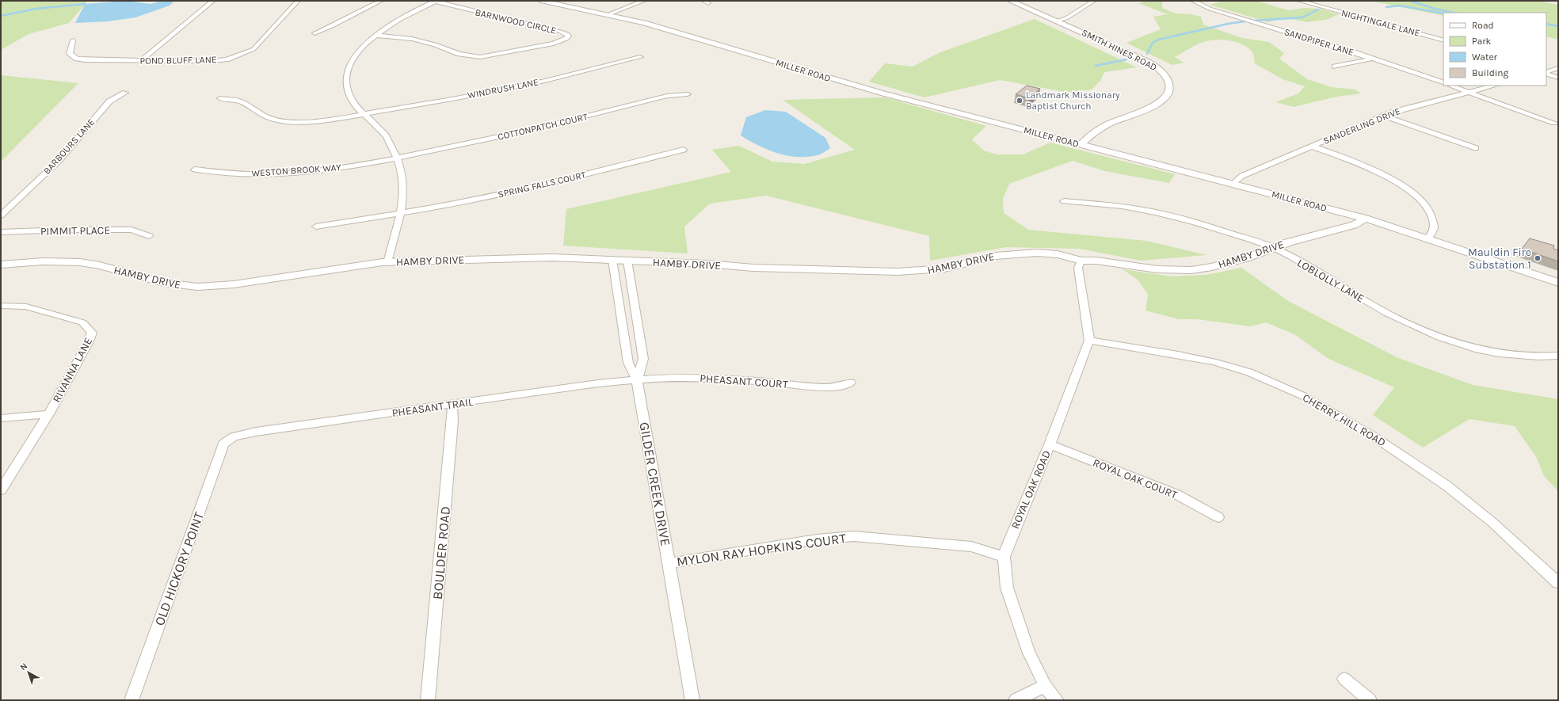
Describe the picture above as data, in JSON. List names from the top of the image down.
{
  "streets": {
    "street": [
      "BARNWOOD CIRCLE",
      "NIGHTINGALE LANE",
      "SANDPIPER LANE",
      "SMITH HINES ROAD",
      "POND BLUFF LANE",
      "MILLER ROAD",
      "WINDRUSH LANE",
      "SANDERLING DRIVE",
      "COTTONPATCH COURT",
      "BARBOURS LANE",
      "WESTON BROOK WAY",
      "SPRING FALLS COURT",
      "PIMMIT PLACE",
      "HAMBY DRIVE",
      "LOBLOLLY LANE",
      "RIVANNA LANE",
      "PHEASANT COURT",
      "PHEASANT TRAIL",
      "CHERRY HILL ROAD",
      "ROYAL OAK COURT",
      "GILDER CREEK DRIVE",
      "ROYAL OAK ROAD",
      "MYLON RAY HOPKINS COURT",
      "BOULDER ROAD",
      "OLD HICKORY POINT"
    ]
  },
  "crossings": [
    ["SMITH HINES ROAD", "MILLER ROAD"],
    ["MILLER ROAD", "SANDERLING DRIVE"],
    ["MILLER ROAD", "HAMBY DRIVE"],
    ["COTTONPATCH COURT", "WESTON BROOK WAY"],
    ["HAMBY DRIVE", "LOBLOLLY LANE"],
    ["HAMBY DRIVE", "GILDER CREEK DRIVE"],
    ["HAMBY DRIVE", "ROYAL OAK ROAD"],
    ["PHEASANT COURT", "PHEASANT TRAIL"],
    ["PHEASANT COURT", "GILDER CREEK DRIVE"],
    ["PHEASANT TRAIL", "GILDER CREEK DRIVE"],
    ["PHEASANT TRAIL", "BOULDER ROAD"],
    ["PHEASANT TRAIL", "OLD HICKORY POINT"],
    ["CHERRY HILL ROAD", "ROYAL OAK ROAD"],
    ["ROYAL OAK COURT", "ROYAL OAK ROAD"],
    ["GILDER CREEK DRIVE", "MYLON RAY HOPKINS COURT"],
    ["ROYAL OAK ROAD", "MYLON RAY HOPKINS COURT"]
  ],
  "places": ["Landmark Missionary Baptist Church", "Mauldin Fire Substation 1"],
  "legend": [
    "Road",
    "Park",
    "Water",
    "Building"
  ],
  "north": "top left"
}
